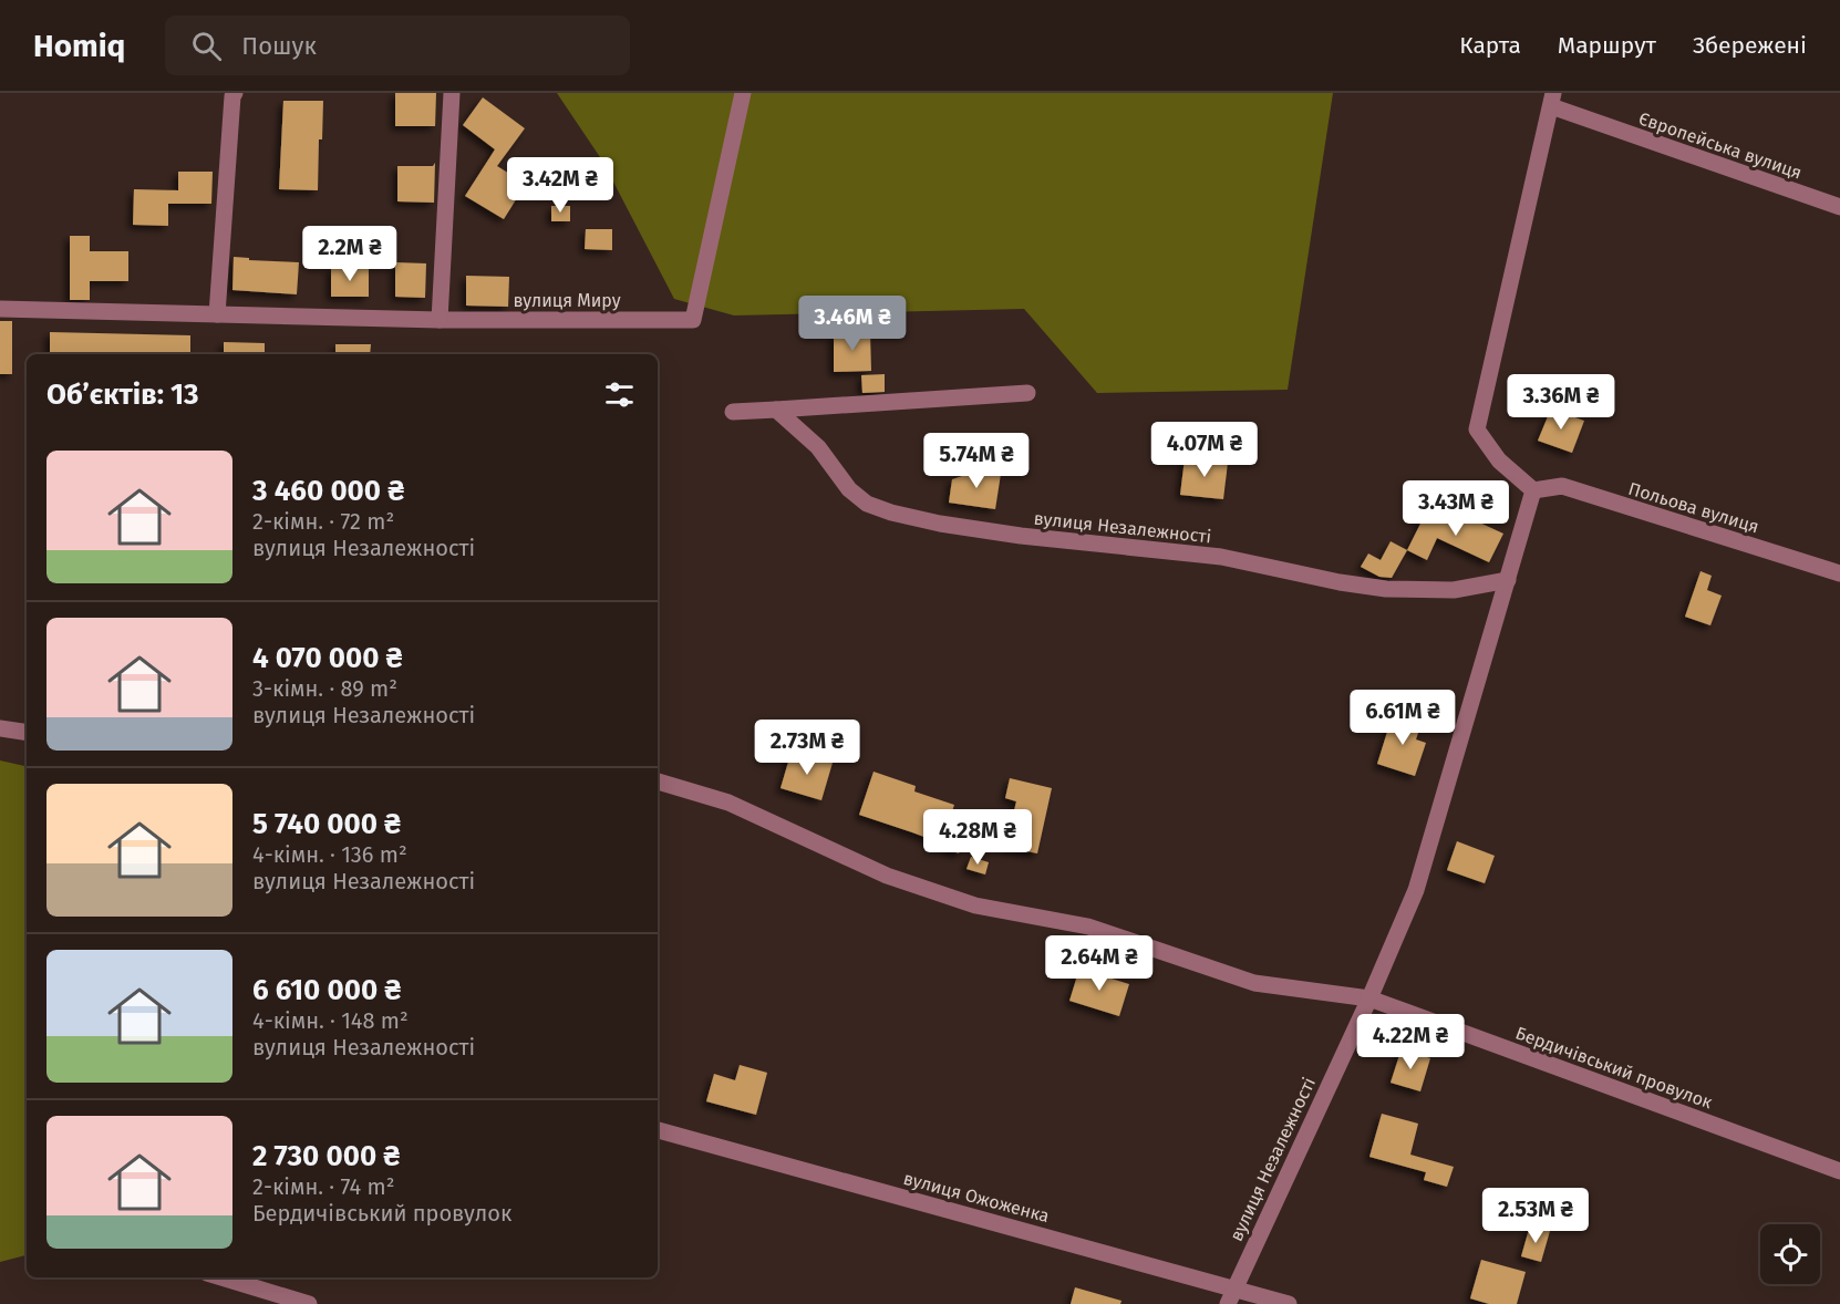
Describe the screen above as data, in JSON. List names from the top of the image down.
{
  "streets": {
    "street": [
      "Європейська вулиця",
      "вулиця Миру",
      "Польова вулиця",
      "вулиця Незалежності",
      "Бердичівський провулок",
      "вулиця Ожоженка"
    ]
  },
  "crossings": [
    ["Польова вулиця", "вулиця Незалежності"],
    ["вулиця Незалежності", "Бердичівський провулок"],
    ["вулиця Незалежності", "вулиця Ожоженка"]
  ],
  "page": {
    "header": "Homiq",
    "search": "Пошук",
    "nav": ["Карта", "Маршрут", "Збережені"],
    "price": [
      "3.42M ₴",
      "2.2M ₴",
      "3.46M ₴",
      "3.36M ₴",
      "4.07M ₴",
      "5.74M ₴",
      "3.43M ₴",
      "6.61M ₴",
      "2.73M ₴",
      "4.28M ₴",
      "2.64M ₴",
      "4.22M ₴",
      "2.53M ₴"
    ],
    "heading": "Об’єктів: 13",
    "list": [
      {
        "name": "3 460 000 ₴",
        "note": "2-кімн. · 72 m² · вулиця Незалежності"
      },
      {
        "name": "4 070 000 ₴",
        "note": "3-кімн. · 89 m² · вулиця Незалежності"
      },
      {
        "name": "5 740 000 ₴",
        "note": "4-кімн. · 136 m² · вулиця Незалежності"
      },
      {
        "name": "6 610 000 ₴",
        "note": "4-кімн. · 148 m² · вулиця Незалежності"
      },
      {
        "name": "2 730 000 ₴",
        "note": "2-кімн. · 74 m² · Бердичівський провулок"
      }
    ]
  }
}
